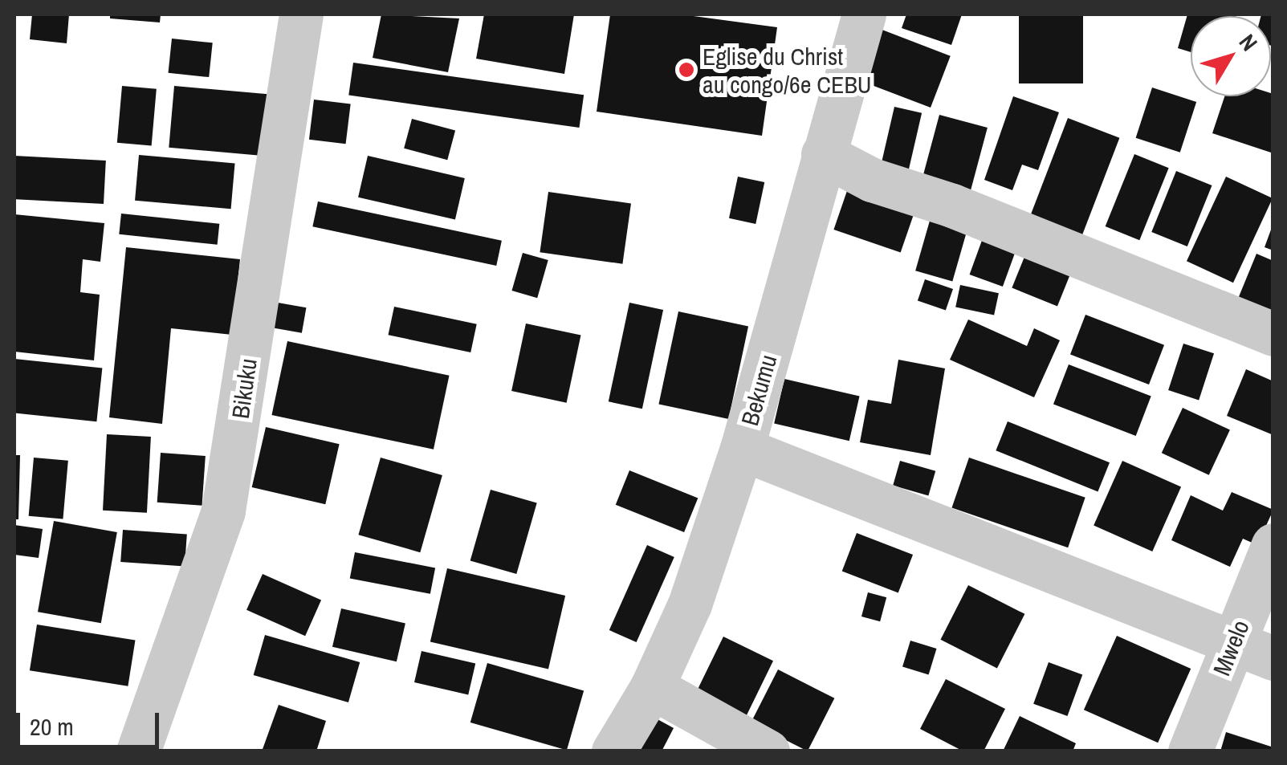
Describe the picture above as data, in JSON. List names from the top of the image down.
{
  "streets": {
    "street": ["Bikuku", "Bekumu", "Mwelo"]
  },
  "places": ["Eglise du Christ au congo/6e CEBU"],
  "scale_bar": "20 m",
  "north": "top right"
}
